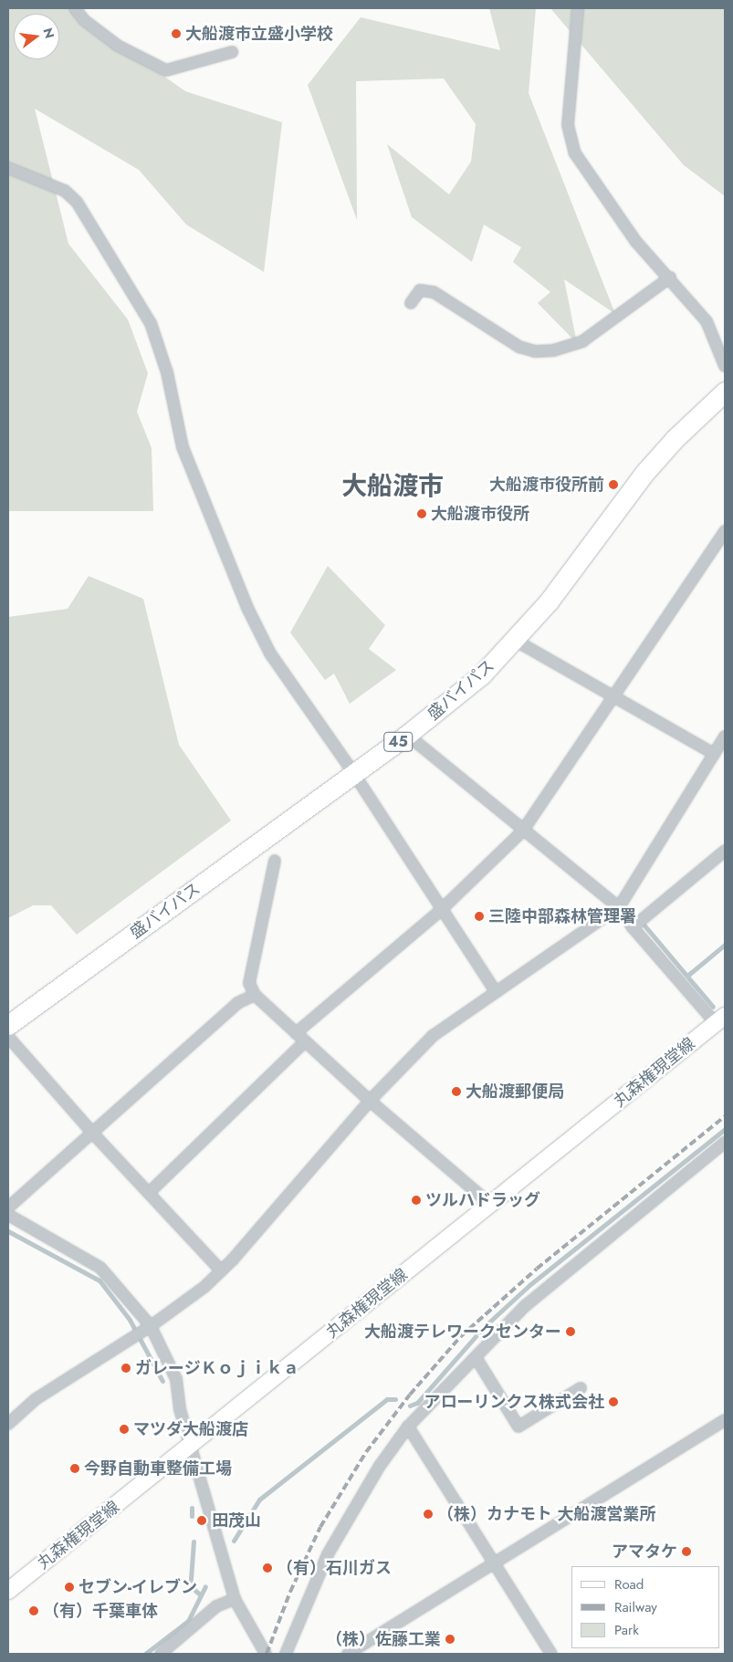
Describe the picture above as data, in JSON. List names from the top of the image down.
{
  "streets": {
    "highway": ["盛バイパス", "45"],
    "main road": ["丸森権現堂線"]
  },
  "districts": ["大船渡市"],
  "places": [
    "大船渡市立盛小学校",
    "大船渡市役所前",
    "大船渡市役所",
    "三陸中部森林管理署",
    "大船渡郵便局",
    "ツルハドラッグ",
    "大船渡テレワークセンター",
    "ガレージＫｏｊｉｋａ",
    "アローリンクス株式会社",
    "マツダ大船渡店",
    "今野自動車整備工場",
    "（株）カナモト 大船渡営業所",
    "田茂山",
    "アマタケ",
    "（有）石川ガス",
    "セブン-イレブン",
    "（有）千葉車体",
    "（株）佐藤工業"
  ],
  "legend": ["Road", "Railway", "Park"],
  "north": "right"
}
